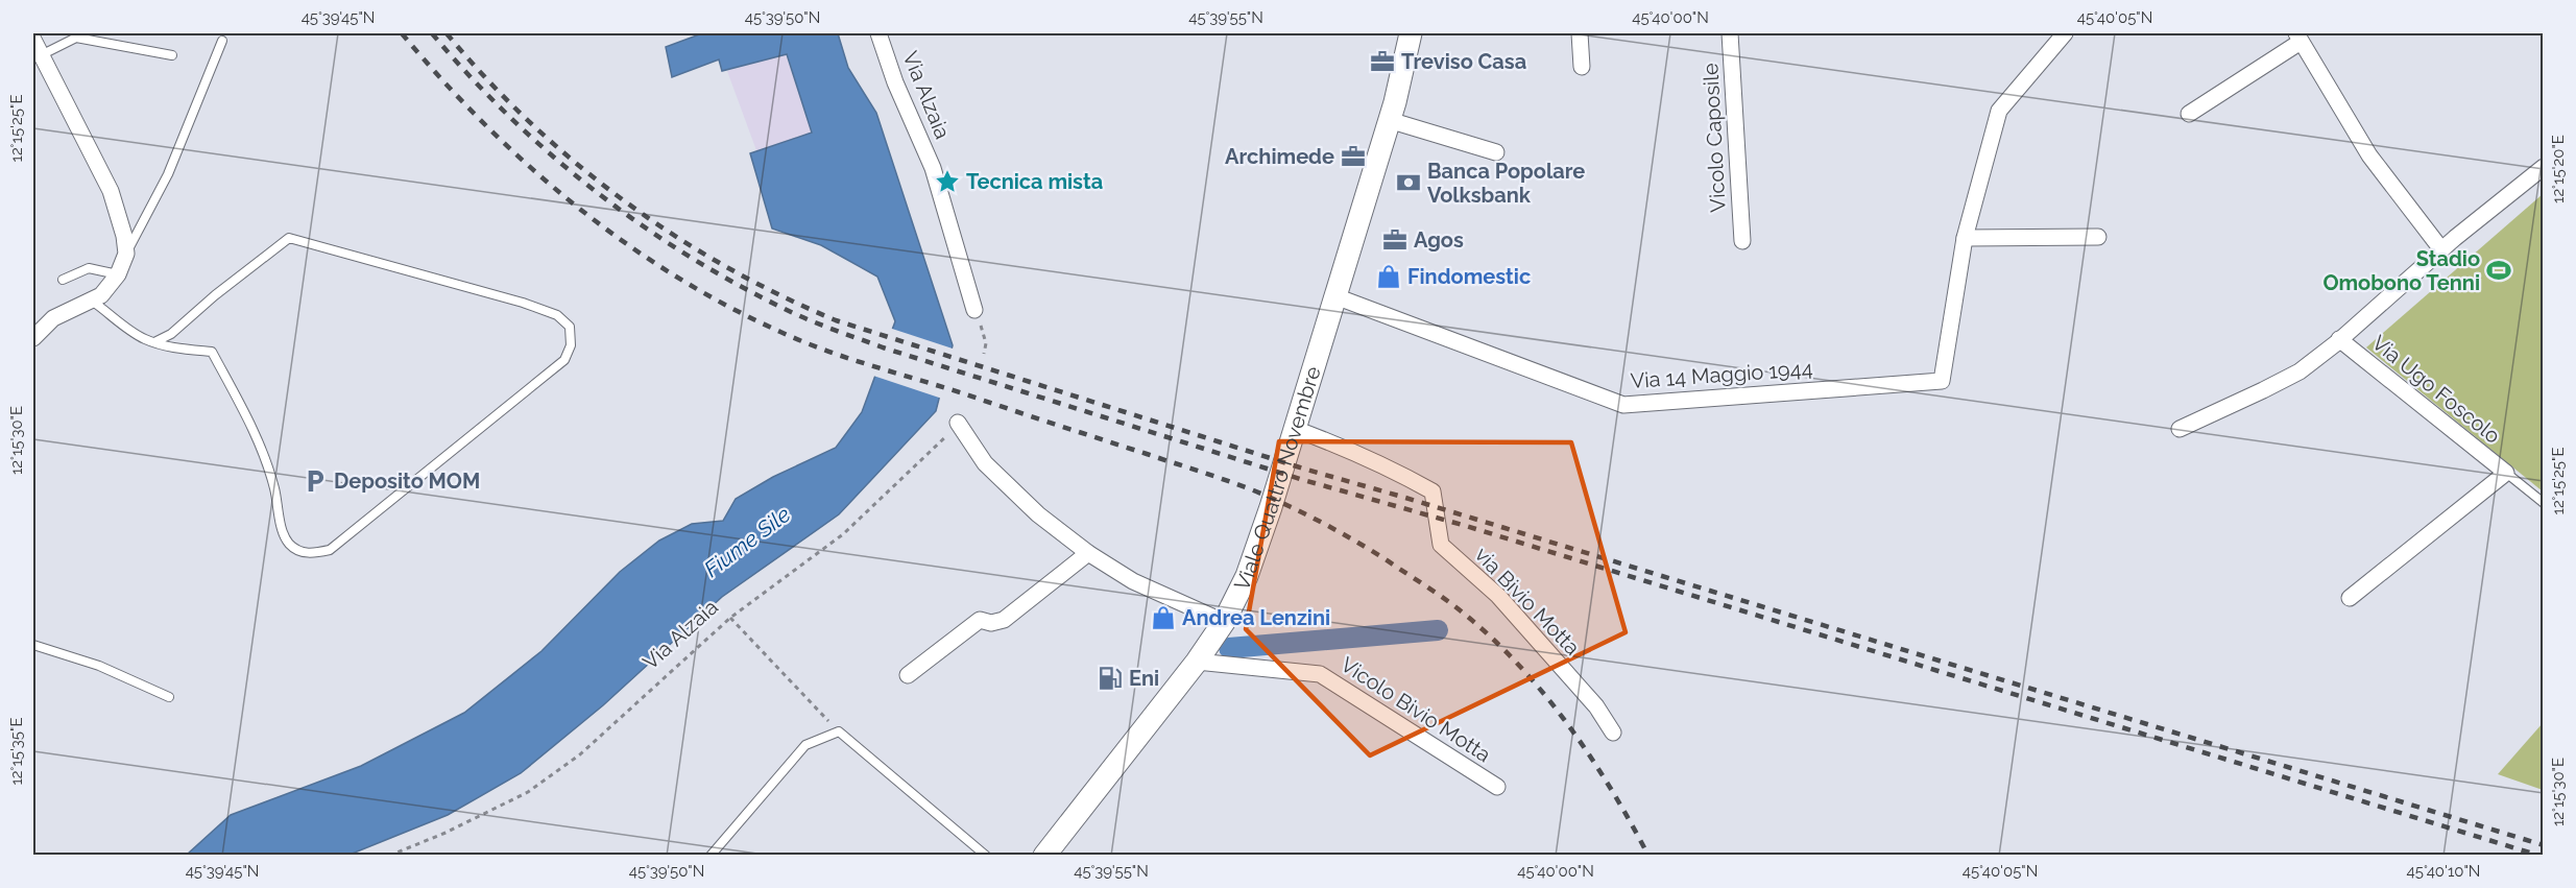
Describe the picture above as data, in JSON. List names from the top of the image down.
{
  "streets": {
    "main road": ["Viale Quattro Novembre"],
    "street": [
      "Via Alzaia",
      "Vicolo Caposile",
      "Via 14 Maggio 1944",
      "Via Ugo Foscolo",
      "via Bivio Motta",
      "Vicolo Bivio Motta"
    ]
  },
  "crossings": [
    ["Via 14 Maggio 1944", "Viale Quattro Novembre"],
    ["Viale Quattro Novembre", "via Bivio Motta"],
    ["Viale Quattro Novembre", "Vicolo Bivio Motta"]
  ],
  "water": ["Fiume Sile"],
  "places": {
    "office": ["Treviso Casa", "Archimede", "Agos"],
    "place": ["Tecnica mista"],
    "bank": ["Banca Popolare Volksbank"],
    "sports": ["Stadio Omobono Tenni"],
    "shop": ["Findomestic", "Andrea Lenzini"],
    "parking": ["Deposito MOM"],
    "fuel station": ["Eni"]
  },
  "coordinates": [
    "45°39'45\"N",
    "45°39'50\"N",
    "45°39'55\"N",
    "45°40'00\"N",
    "45°40'05\"N",
    "12°15'25\"E",
    "12°15'20\"E",
    "12°15'30\"E",
    "12°15'35\"E",
    "45°40'10\"N"
  ]
}
